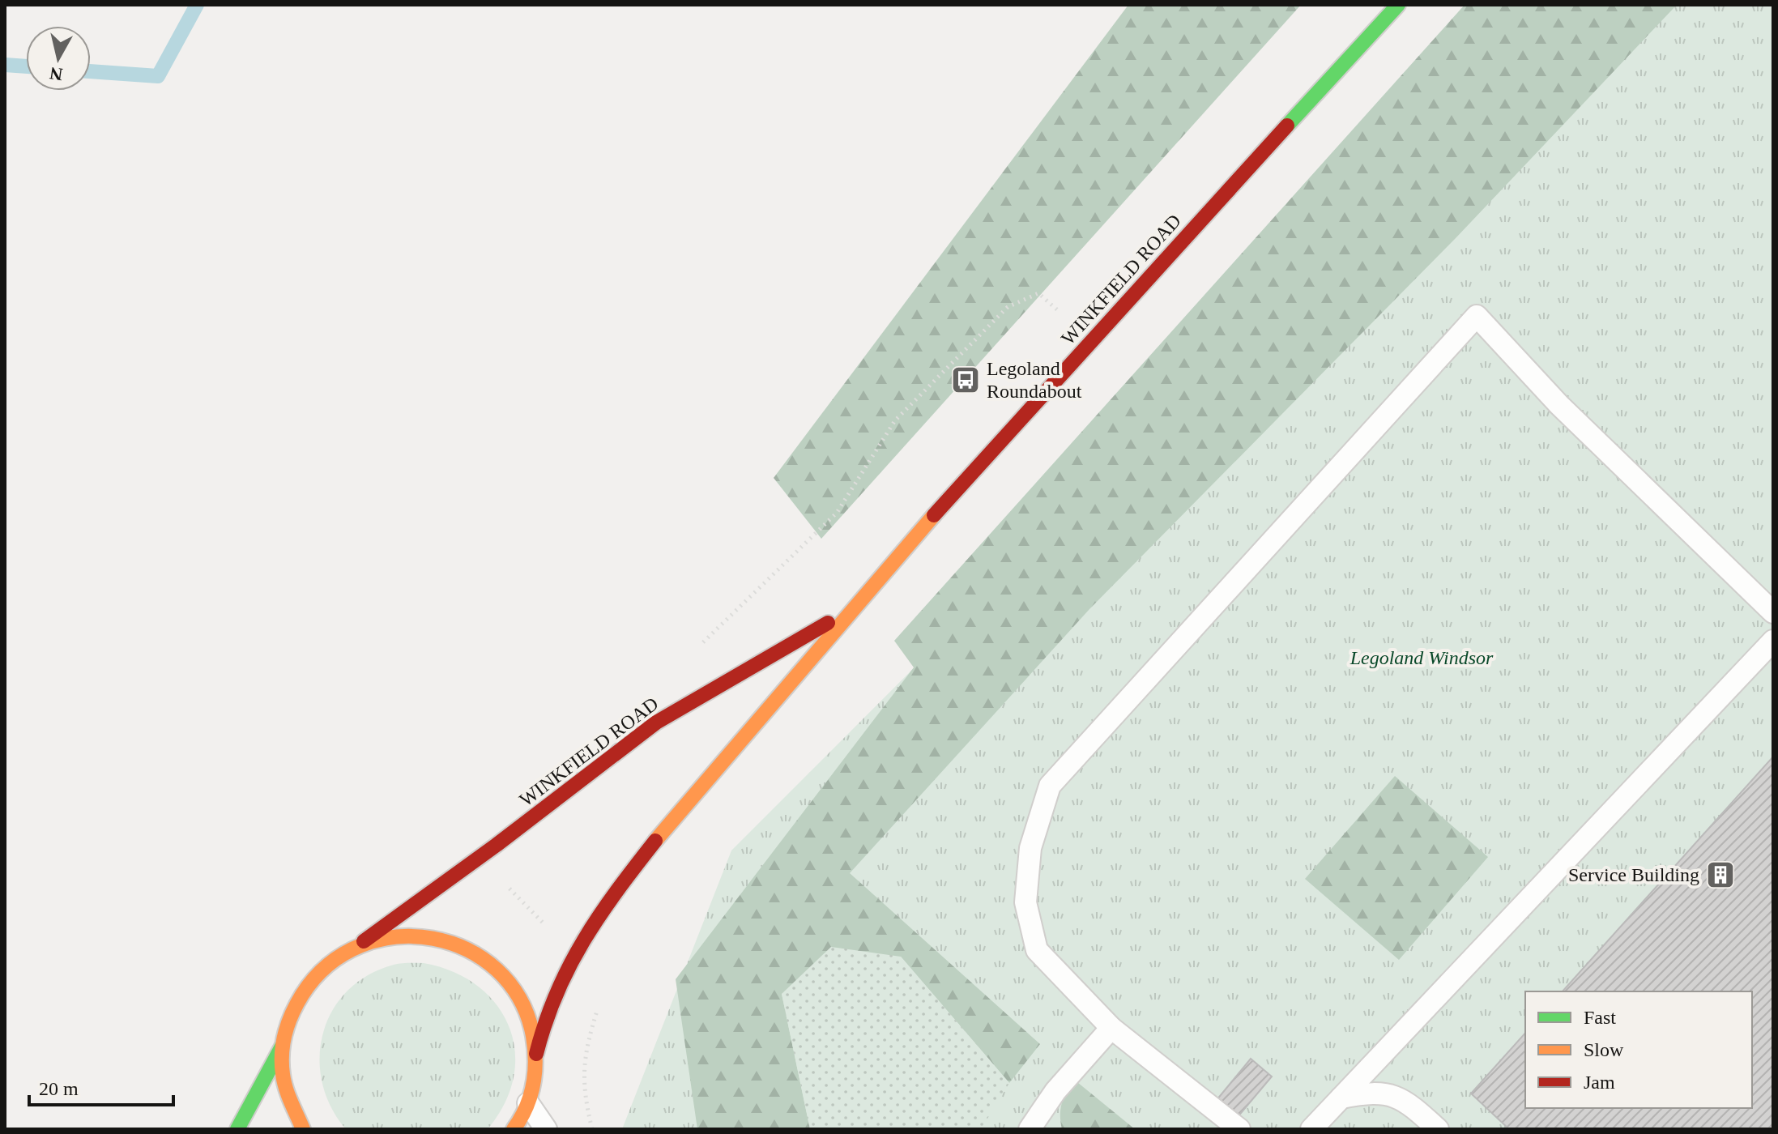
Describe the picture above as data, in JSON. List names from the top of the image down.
{
  "streets": {
    "main road": ["WINKFIELD ROAD"]
  },
  "parks": ["Legoland Windsor"],
  "places": {
    "bus stop": ["Legoland Roundabout"],
    "building": ["Service Building"]
  },
  "legend": ["Fast", "Slow", "Jam"],
  "scale_bar": "20 m",
  "north": "bottom"
}
